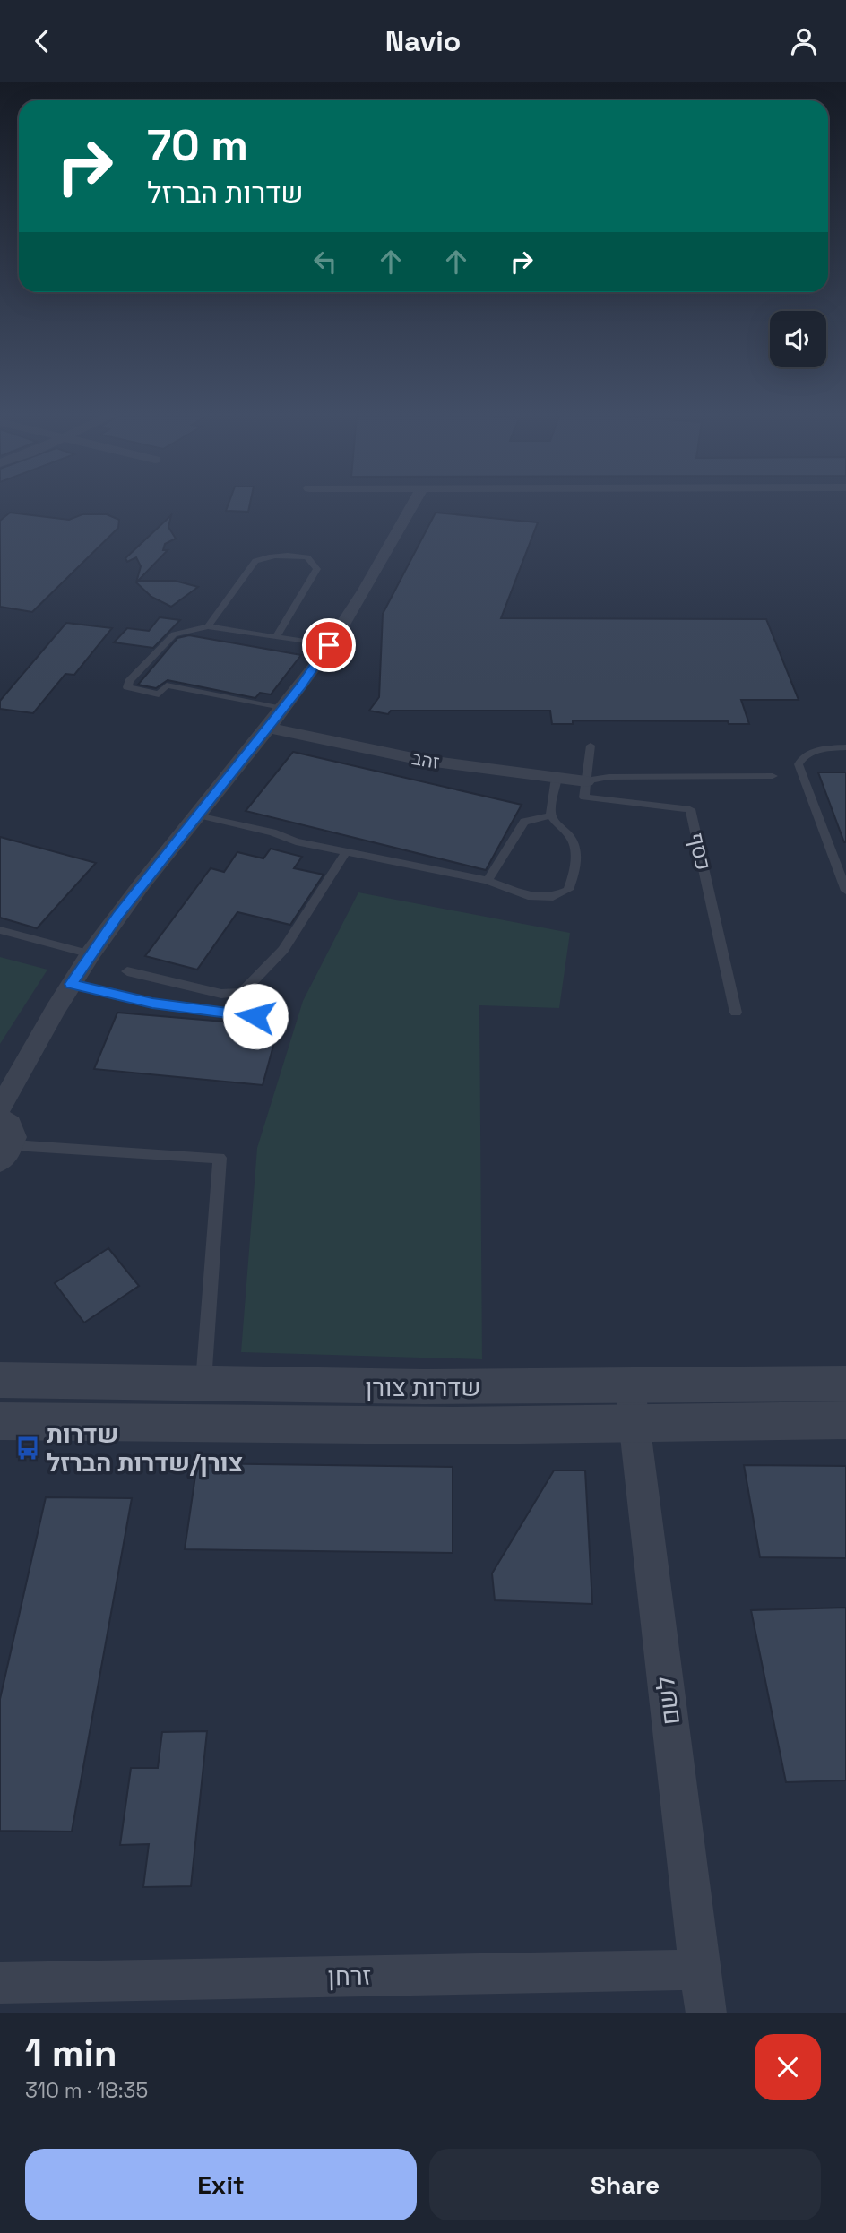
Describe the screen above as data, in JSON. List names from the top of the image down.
{
  "streets": {
    "street": [
      "זהב",
      "שדרות צורן",
      "לשם",
      "זרחן"
    ],
    "lane": ["כסף"]
  },
  "crossings": [
    ["זהב", "כסף"],
    ["שדרות צורן", "לשם"],
    ["לשם", "זרחן"]
  ],
  "places": {
    "bus stop": ["שדרות צורן/שדרות הברזל"]
  },
  "page": {
    "header": "Navio",
    "turn": ["70 m", "שדרות הברזל"],
    "heading": ["1 min", "310 m · 18:35"],
    "buttons": ["Exit", "Share"]
  }
}
